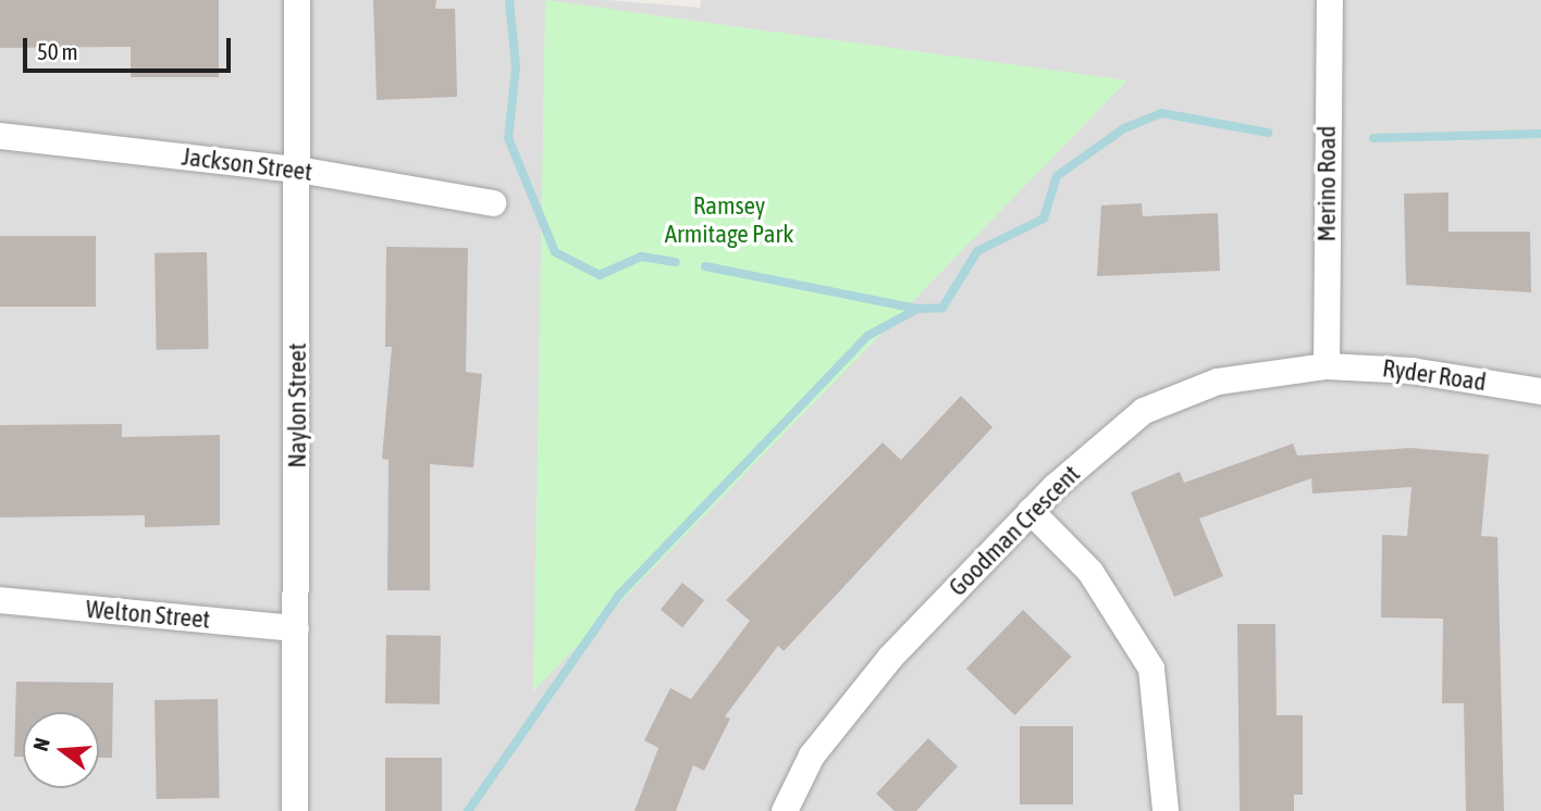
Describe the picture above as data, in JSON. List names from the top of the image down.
{
  "streets": {
    "street": [
      "Jackson Street",
      "Merino Road",
      "Ryder Road",
      "Naylon Street",
      "Goodman Crescent",
      "Welton Street"
    ]
  },
  "crossings": [
    ["Jackson Street", "Naylon Street"],
    ["Merino Road", "Ryder Road"],
    ["Merino Road", "Goodman Crescent"],
    ["Ryder Road", "Goodman Crescent"],
    ["Naylon Street", "Welton Street"]
  ],
  "parks": ["Ramsey Armitage Park"],
  "scale_bar": "50 m",
  "north": "left"
}
